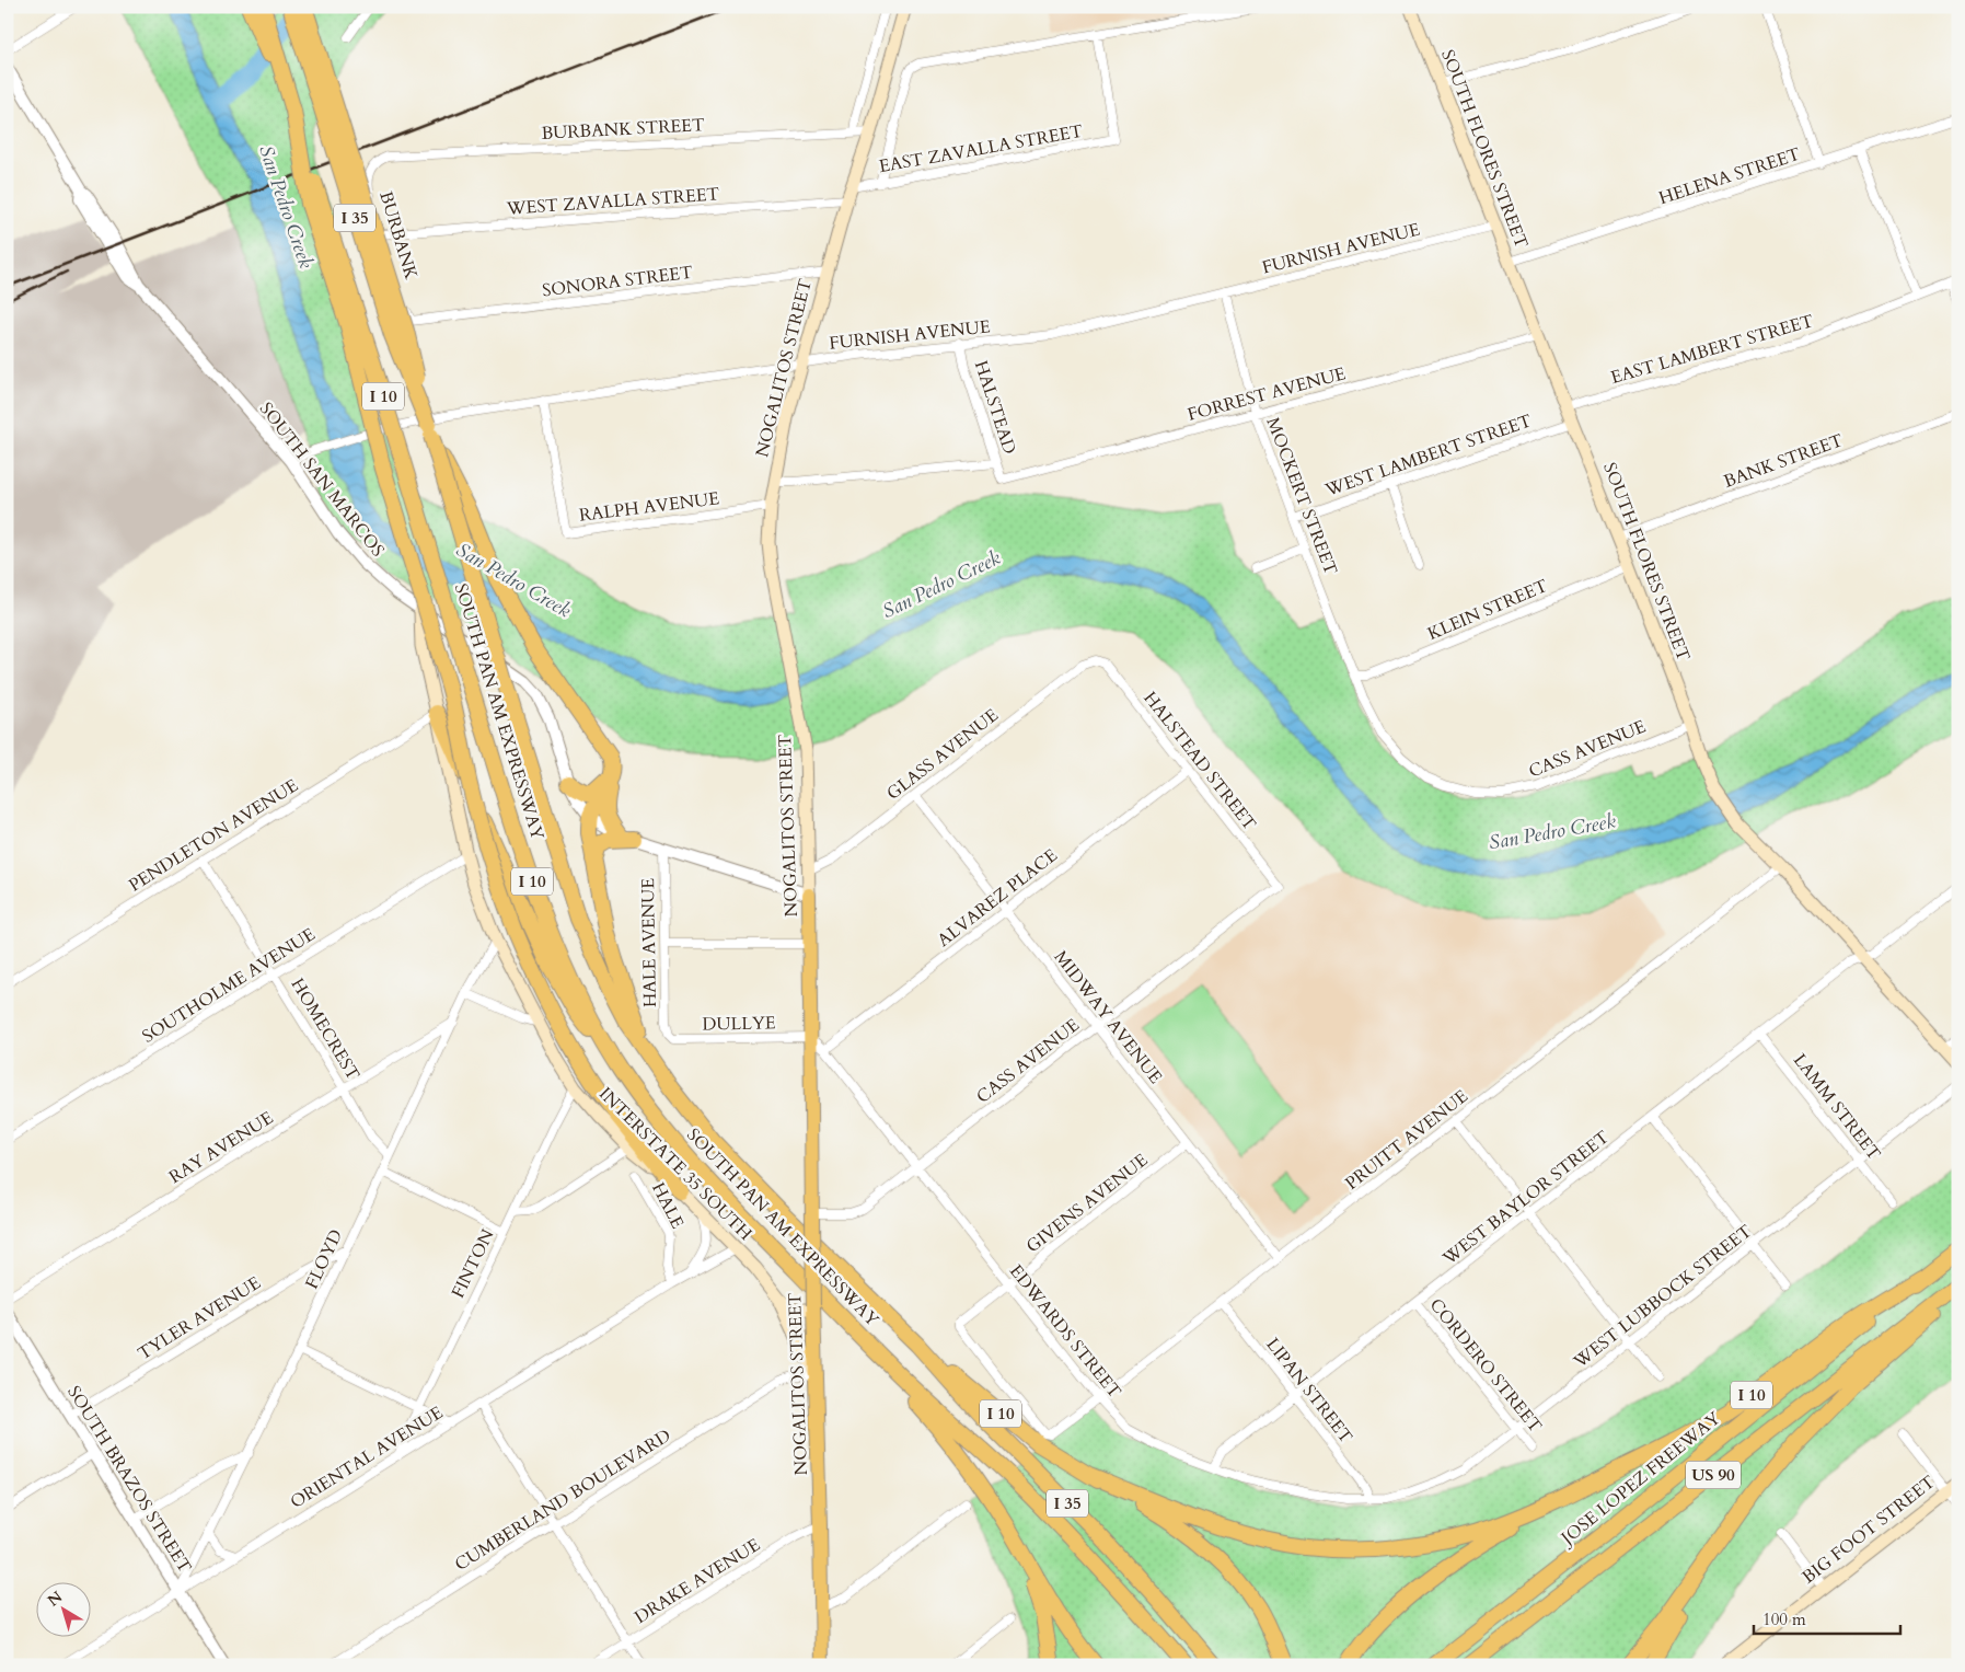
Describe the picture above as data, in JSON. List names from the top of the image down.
{
  "streets": {
    "highway": [
      "I 35",
      "I 10",
      "SOUTH PAN AM EXPRESSWAY",
      "US 90",
      "JOSE LOPEZ FREEWAY"
    ],
    "main road": [
      "SOUTH FLORES STREET",
      "NOGALITOS STREET",
      "INTERSTATE 35 SOUTH",
      "BIG FOOT STREET"
    ],
    "street": [
      "BURBANK STREET",
      "EAST ZAVALLA STREET",
      "HELENA STREET",
      "WEST ZAVALLA STREET",
      "BURBANK",
      "FURNISH AVENUE",
      "SONORA STREET",
      "EAST LAMBERT STREET",
      "FORREST AVENUE",
      "HALSTEAD",
      "WEST LAMBERT STREET",
      "BANK STREET",
      "SOUTH SAN MARCOS",
      "MOCKERT STREET",
      "RALPH AVENUE",
      "KLEIN STREET",
      "CASS AVENUE",
      "GLASS AVENUE",
      "HALSTEAD STREET",
      "PENDLETON AVENUE",
      "ALVAREZ PLACE",
      "HALE AVENUE",
      "SOUTHOLME AVENUE",
      "MIDWAY AVENUE",
      "DULLYE",
      "HOMECREST",
      "LAMM STREET",
      "PRUITT AVENUE",
      "RAY AVENUE",
      "WEST BAYLOR STREET",
      "GIVENS AVENUE",
      "HALE",
      "FLOYD",
      "FINTON",
      "WEST LUBBOCK STREET",
      "TYLER AVENUE",
      "EDWARDS STREET",
      "CORDERO STREET",
      "LIPAN STREET",
      "ORIENTAL AVENUE",
      "SOUTH BRAZOS STREET",
      "CUMBERLAND BOULEVARD",
      "DRAKE AVENUE"
    ]
  },
  "crossings": [
    ["BURBANK STREET", "BURBANK"],
    ["BURBANK STREET", "NOGALITOS STREET"],
    ["EAST ZAVALLA STREET", "WEST ZAVALLA STREET"],
    ["EAST ZAVALLA STREET", "NOGALITOS STREET"],
    ["SOUTH FLORES STREET", "HELENA STREET"],
    ["SOUTH FLORES STREET", "FURNISH AVENUE"],
    ["SOUTH FLORES STREET", "EAST LAMBERT STREET"],
    ["SOUTH FLORES STREET", "FORREST AVENUE"],
    ["SOUTH FLORES STREET", "WEST LAMBERT STREET"],
    ["SOUTH FLORES STREET", "BANK STREET"],
    ["SOUTH FLORES STREET", "KLEIN STREET"],
    ["SOUTH FLORES STREET", "CASS AVENUE"],
    ["SOUTH FLORES STREET", "PRUITT AVENUE"],
    ["SOUTH FLORES STREET", "WEST BAYLOR STREET"],
    ["WEST ZAVALLA STREET", "BURBANK"],
    ["WEST ZAVALLA STREET", "NOGALITOS STREET"],
    ["BURBANK", "SONORA STREET"],
    ["FURNISH AVENUE", "NOGALITOS STREET"],
    ["FURNISH AVENUE", "HALSTEAD"],
    ["FURNISH AVENUE", "SOUTH SAN MARCOS"],
    ["FURNISH AVENUE", "MOCKERT STREET"],
    ["FURNISH AVENUE", "RALPH AVENUE"],
    ["SONORA STREET", "NOGALITOS STREET"],
    ["NOGALITOS STREET", "RALPH AVENUE"],
    ["NOGALITOS STREET", "CASS AVENUE"],
    ["NOGALITOS STREET", "GLASS AVENUE"],
    ["NOGALITOS STREET", "DULLYE"],
    ["NOGALITOS STREET", "INTERSTATE 35 SOUTH"],
    ["NOGALITOS STREET", "EDWARDS STREET"],
    ["NOGALITOS STREET", "CUMBERLAND BOULEVARD"],
    ["NOGALITOS STREET", "DRAKE AVENUE"],
    ["FORREST AVENUE", "HALSTEAD"],
    ["FORREST AVENUE", "MOCKERT STREET"],
    ["I 10", "SOUTH PAN AM EXPRESSWAY"],
    ["I 10", "JOSE LOPEZ FREEWAY"],
    ["WEST LAMBERT STREET", "MOCKERT STREET"],
    ["SOUTH SAN MARCOS", "INTERSTATE 35 SOUTH"],
    ["MOCKERT STREET", "KLEIN STREET"],
    ["MOCKERT STREET", "CASS AVENUE"],
    ["KLEIN STREET", "CASS AVENUE"],
    ["CASS AVENUE", "HALSTEAD STREET"],
    ["CASS AVENUE", "MIDWAY AVENUE"],
    ["CASS AVENUE", "EDWARDS STREET"],
    ["GLASS AVENUE", "HALSTEAD STREET"],
    ["GLASS AVENUE", "MIDWAY AVENUE"],
    ["HALSTEAD STREET", "ALVAREZ PLACE"],
    ["PENDLETON AVENUE", "HOMECREST"],
    ["PENDLETON AVENUE", "INTERSTATE 35 SOUTH"],
    ["ALVAREZ PLACE", "MIDWAY AVENUE"],
    ["ALVAREZ PLACE", "EDWARDS STREET"],
    ["HALE AVENUE", "DULLYE"],
    ["SOUTHOLME AVENUE", "HOMECREST"],
    ["SOUTHOLME AVENUE", "INTERSTATE 35 SOUTH"],
    ["MIDWAY AVENUE", "PRUITT AVENUE"],
    ["MIDWAY AVENUE", "GIVENS AVENUE"],
    ["DULLYE", "EDWARDS STREET"],
    ["HOMECREST", "RAY AVENUE"],
    ["HOMECREST", "FLOYD"],
    ["LAMM STREET", "WEST BAYLOR STREET"],
    ["LAMM STREET", "WEST LUBBOCK STREET"],
    ["PRUITT AVENUE", "GIVENS AVENUE"],
    ["PRUITT AVENUE", "EDWARDS STREET"],
    ["PRUITT AVENUE", "LIPAN STREET"],
    ["RAY AVENUE", "FLOYD"],
    ["INTERSTATE 35 SOUTH", "FLOYD"],
    ["INTERSTATE 35 SOUTH", "FINTON"],
    ["INTERSTATE 35 SOUTH", "ORIENTAL AVENUE"],
    ["INTERSTATE 35 SOUTH", "CUMBERLAND BOULEVARD"],
    ["WEST BAYLOR STREET", "EDWARDS STREET"],
    ["WEST BAYLOR STREET", "CORDERO STREET"],
    ["WEST BAYLOR STREET", "LIPAN STREET"],
    ["GIVENS AVENUE", "EDWARDS STREET"],
    ["HALE", "ORIENTAL AVENUE"],
    ["FLOYD", "TYLER AVENUE"],
    ["FLOYD", "ORIENTAL AVENUE"],
    ["FLOYD", "SOUTH BRAZOS STREET"],
    ["FINTON", "ORIENTAL AVENUE"],
    ["WEST LUBBOCK STREET", "EDWARDS STREET"],
    ["WEST LUBBOCK STREET", "CORDERO STREET"],
    ["WEST LUBBOCK STREET", "LIPAN STREET"],
    ["TYLER AVENUE", "SOUTH BRAZOS STREET"],
    ["EDWARDS STREET", "LIPAN STREET"],
    ["ORIENTAL AVENUE", "SOUTH BRAZOS STREET"]
  ],
  "water": ["San Pedro Creek"],
  "scale_bar": "100 m",
  "north": "top left"
}
